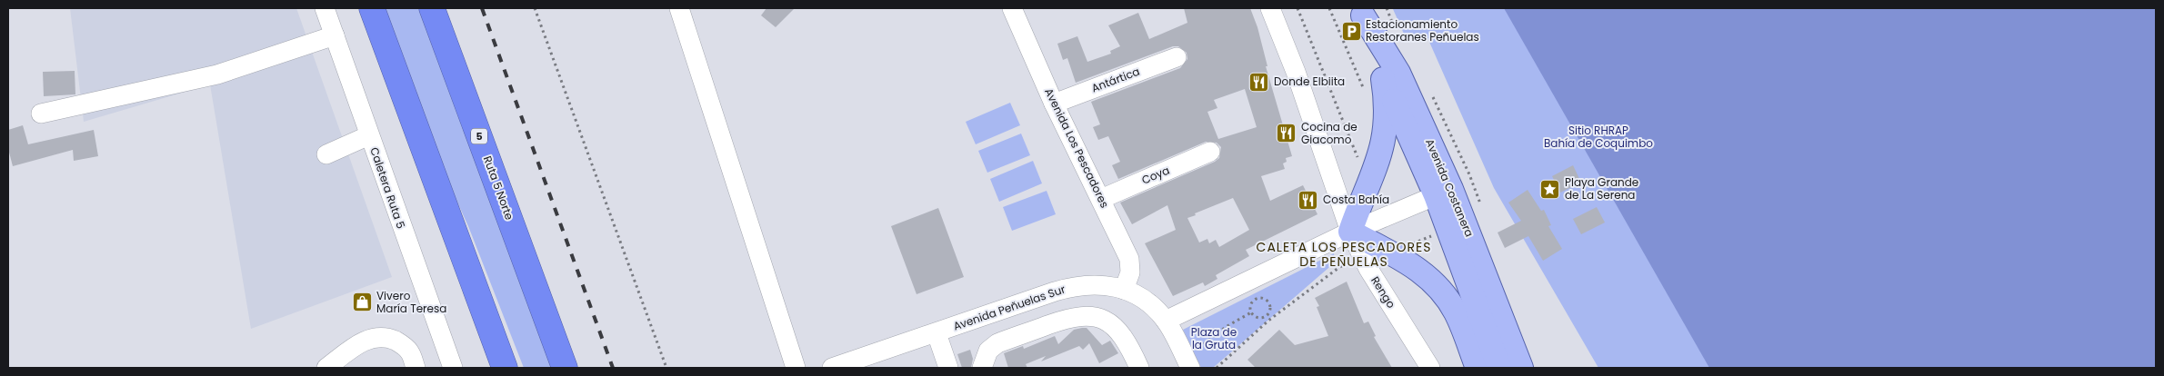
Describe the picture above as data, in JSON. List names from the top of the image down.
{
  "streets": {
    "highway": ["5", "Ruta 5 Norte"],
    "main road": ["Avenida Costanera"],
    "street": [
      "Antártica",
      "Avenida Los Pescadores",
      "Coya",
      "Caletera Ruta 5",
      "Rengo",
      "Avenida Peñuelas Sur"
    ]
  },
  "crossings": [
    ["Antártica", "Avenida Los Pescadores"],
    ["Avenida Los Pescadores", "Coya"],
    ["Avenida Los Pescadores", "Avenida Peñuelas Sur"]
  ],
  "districts": ["CALETA LOS PESCADORES DE PEÑUELAS"],
  "parks": ["Sitio RHRAP Bahía de Coquimbo", "Plaza de la Gruta"],
  "places": {
    "parking": ["Estacionamiento Restoranes Peñuelas"],
    "restaurant": ["Donde Elbiita", "Cocina de Giacomo", "Costa Bahía"],
    "place": ["Playa Grande de La Serena"],
    "shop": ["Vivero María Teresa"]
  }
}
